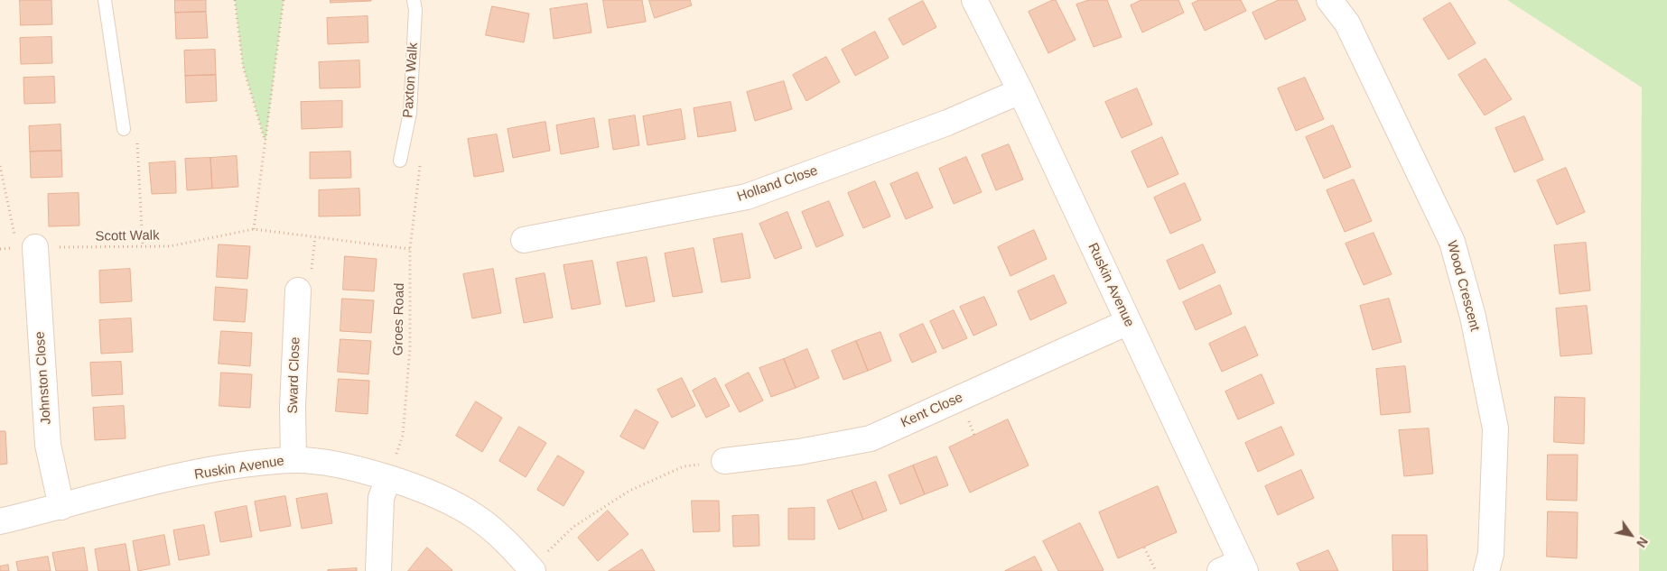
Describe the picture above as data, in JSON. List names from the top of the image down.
{
  "streets": {
    "street": [
      "Holland Close",
      "Ruskin Avenue",
      "Wood Crescent",
      "Sward Close",
      "Johnston Close",
      "Kent Close"
    ],
    "lane": ["Paxton Walk"],
    "path": ["Scott Walk", "Groes Road"]
  },
  "crossings": [
    ["Holland Close", "Ruskin Avenue"],
    ["Scott Walk", "Groes Road"],
    ["Scott Walk", "Johnston Close"],
    ["Ruskin Avenue", "Groes Road"],
    ["Ruskin Avenue", "Sward Close"],
    ["Ruskin Avenue", "Johnston Close"],
    ["Ruskin Avenue", "Kent Close"]
  ],
  "north": "bottom right"
}
